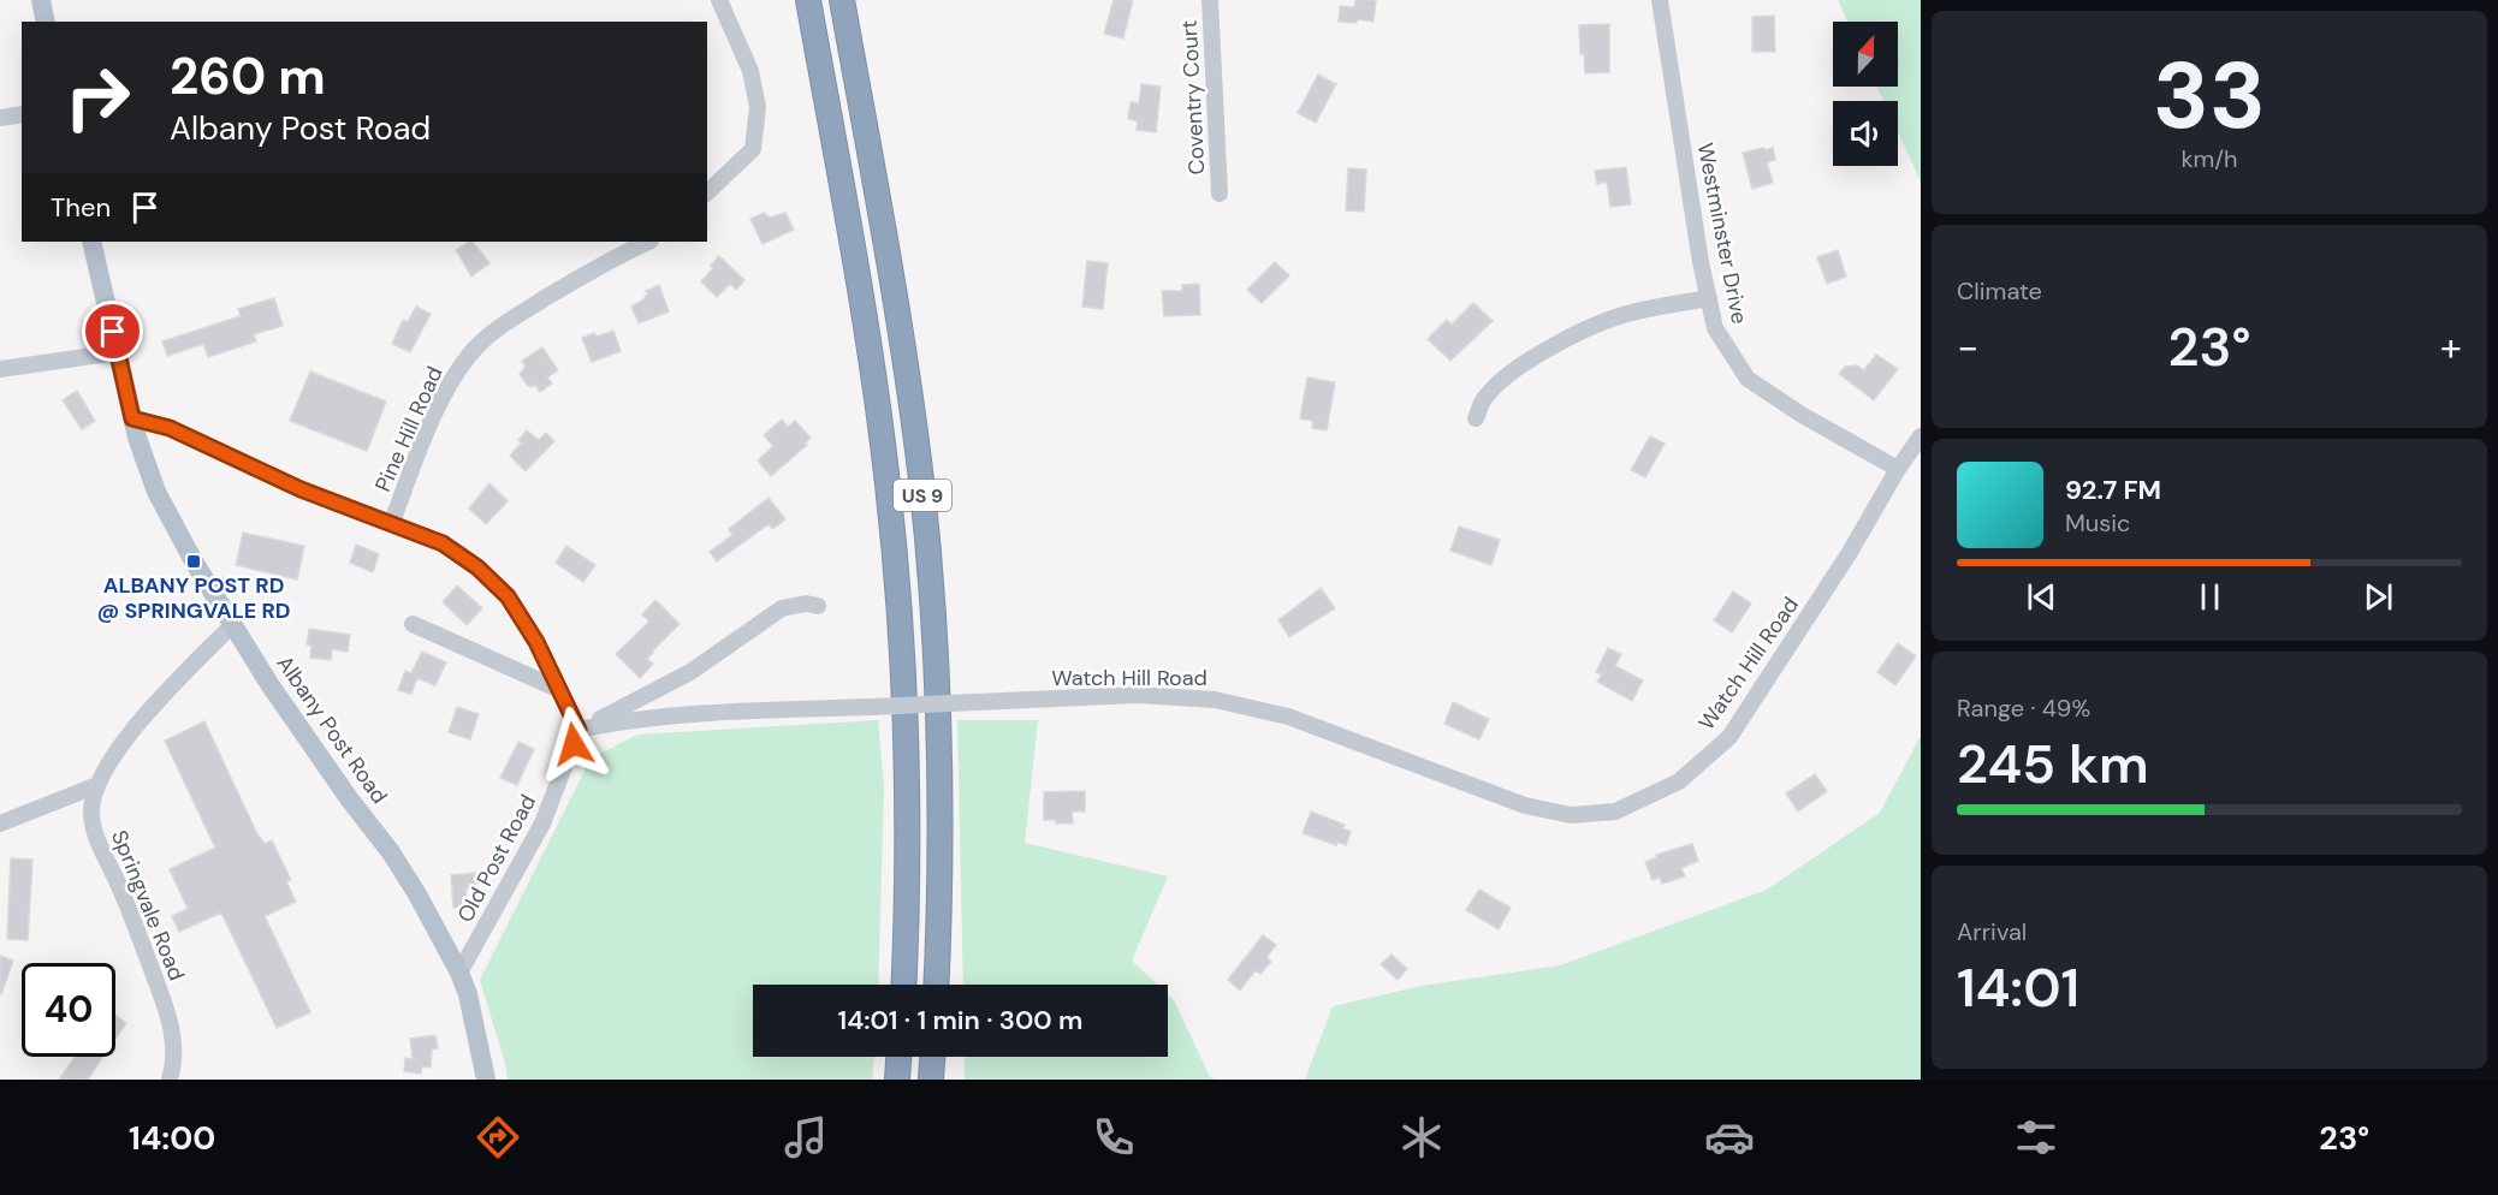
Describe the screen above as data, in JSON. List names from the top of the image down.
{
  "streets": {
    "highway": ["US 9"],
    "main road": ["Albany Post Road"],
    "street": [
      "Coventry Court",
      "Westminster Drive",
      "Pine Hill Road",
      "Watch Hill Road",
      "Old Post Road",
      "Springvale Road"
    ]
  },
  "crossings": [
    ["Westminster Drive", "Watch Hill Road"],
    ["Watch Hill Road", "Old Post Road"],
    ["Albany Post Road", "Old Post Road"],
    ["Albany Post Road", "Springvale Road"]
  ],
  "places": {
    "transit": ["ALBANY POST RD @ SPRINGVALE RD"]
  },
  "north": "top",
  "page": {
    "tile": [
      ["33", "km/h"],
      "Climate",
      ["Range · 49%", "245 km"],
      ["Arrival", "14:01"]
    ],
    "turn": ["260 m", "Albany Post Road"],
    "then": "Then",
    "heat": ["−", "23°", "+"],
    "song": ["92.7 FM", "Music"],
    "limit": "40",
    "trip": "14:01 · 1 min · 300 m",
    "tabs": ["14:00", "23°"]
  }
}
